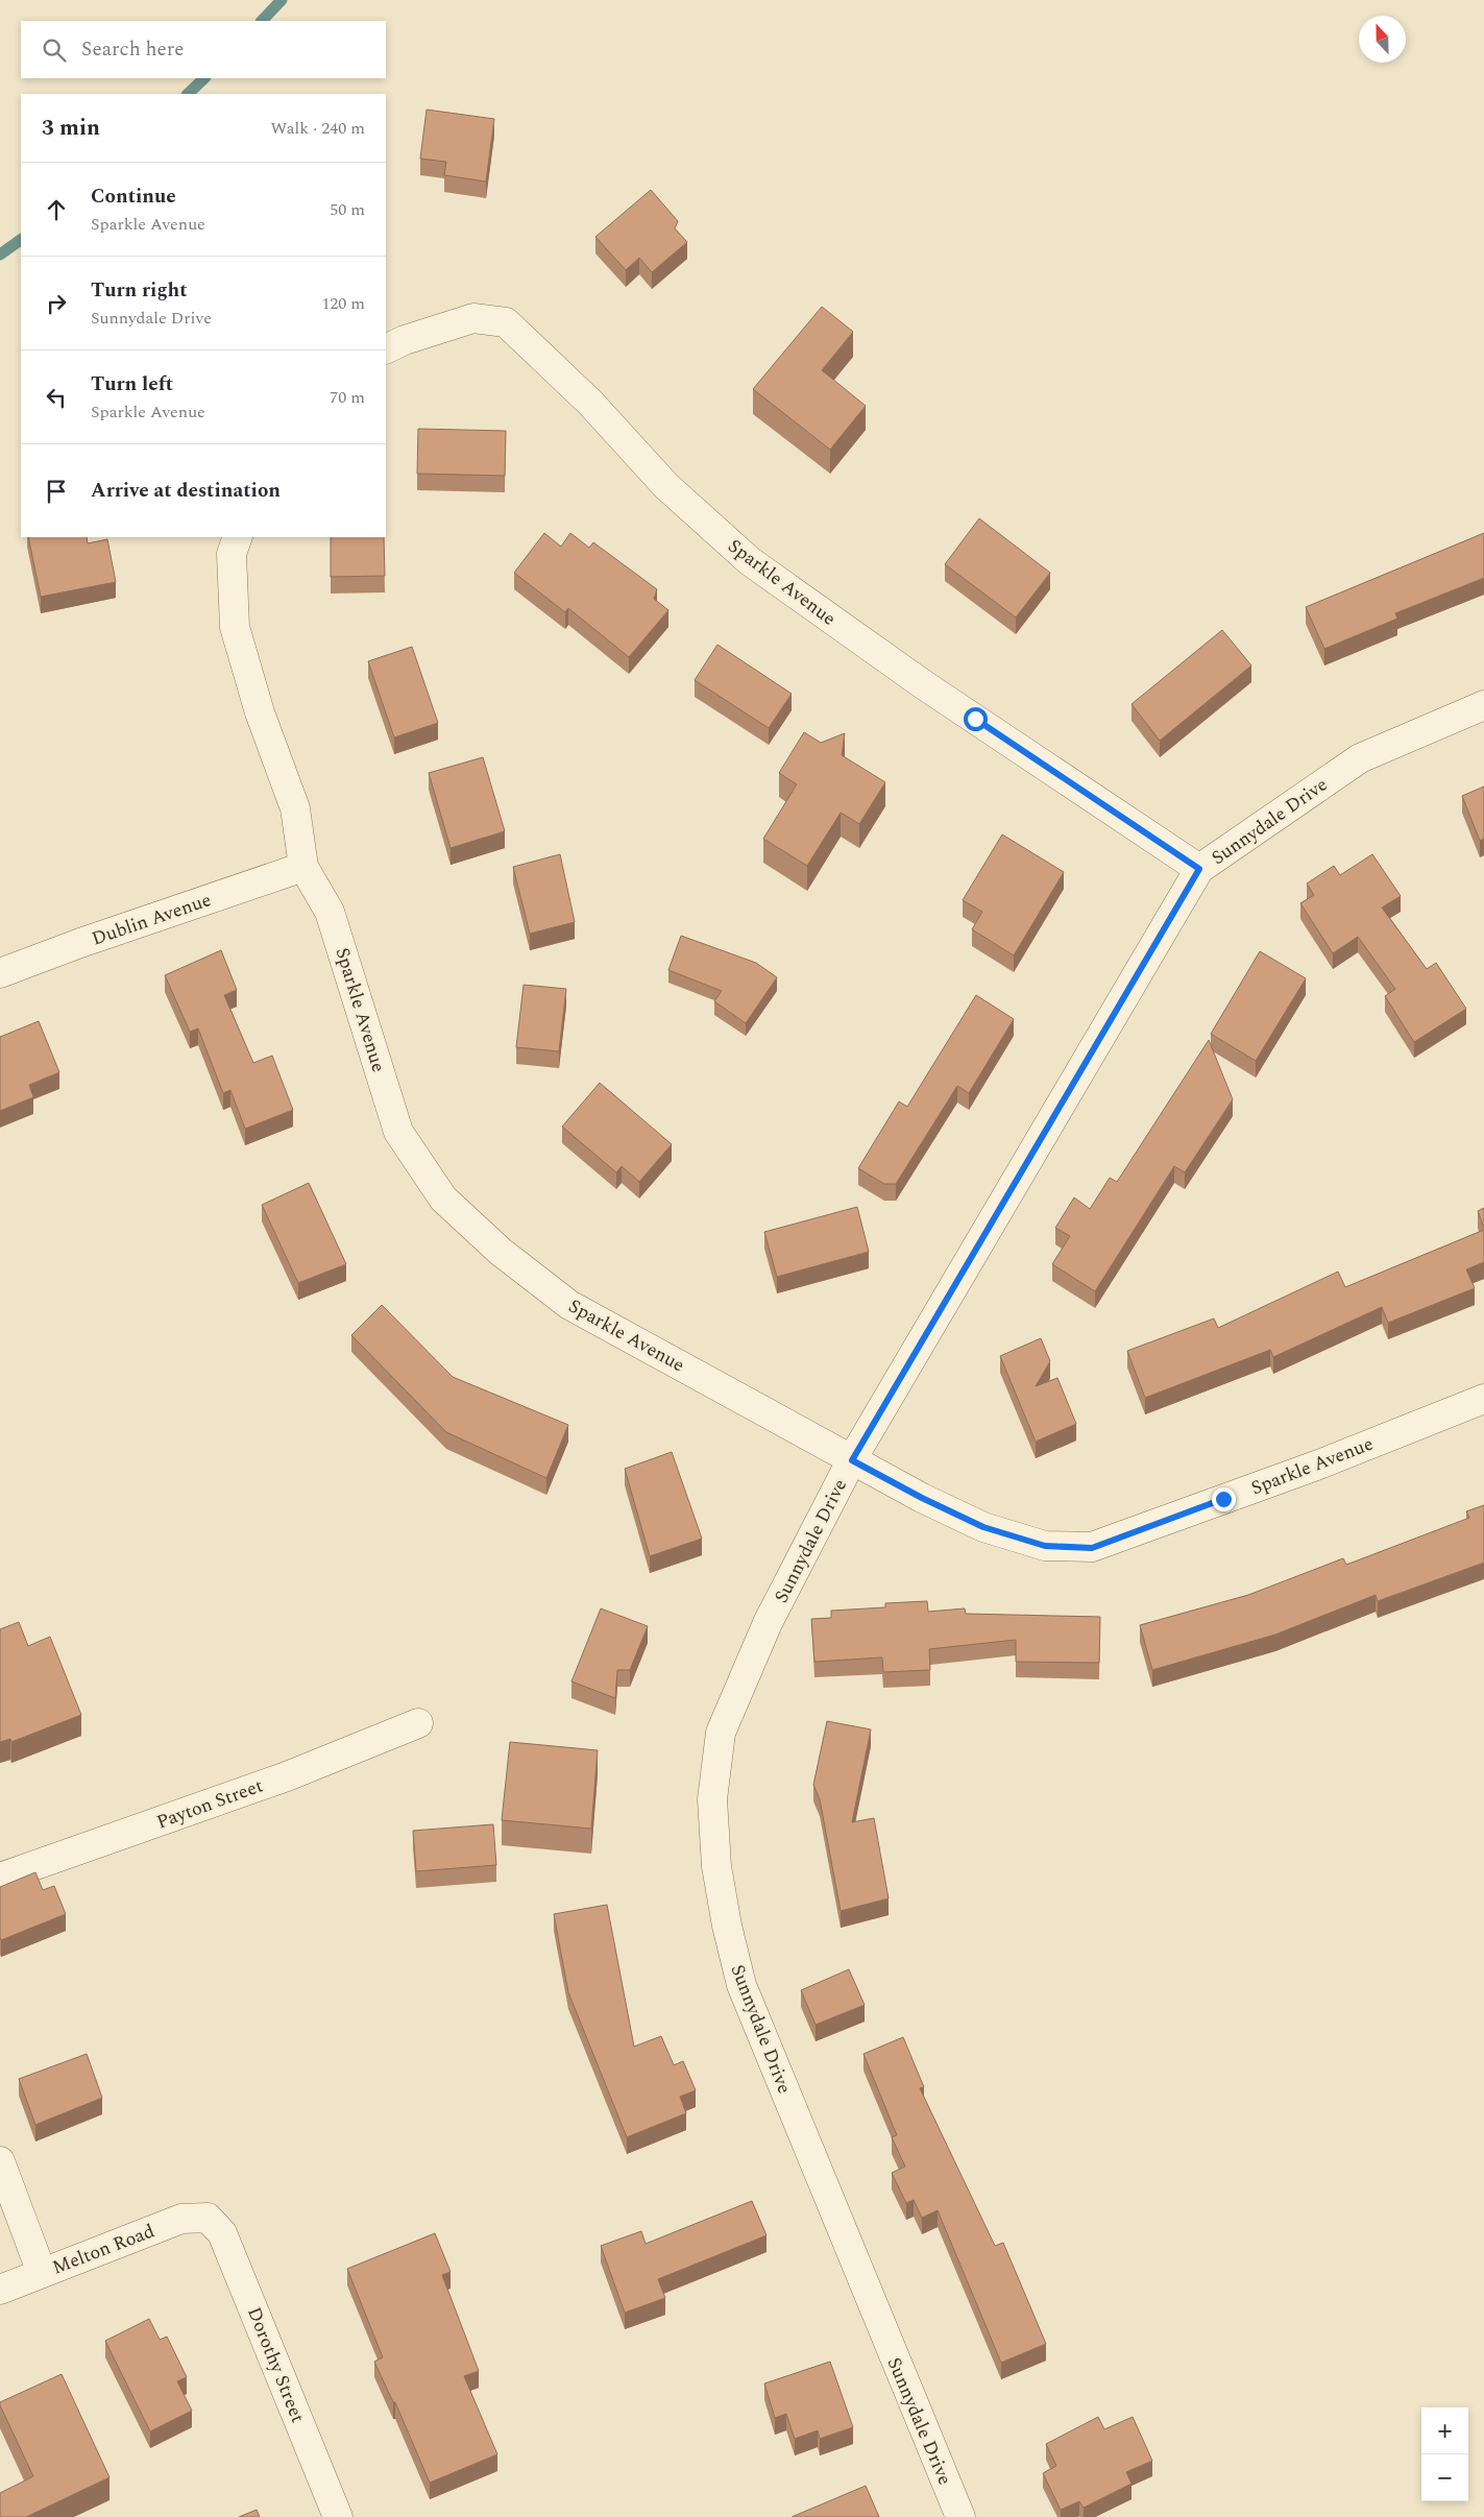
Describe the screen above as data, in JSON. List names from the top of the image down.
{
  "streets": {
    "street": [
      "Sparkle Avenue",
      "Sunnydale Drive",
      "Dublin Avenue",
      "Payton Street",
      "Melton Road",
      "Dorothy Street"
    ]
  },
  "crossings": [
    ["Sparkle Avenue", "Sunnydale Drive"],
    ["Sparkle Avenue", "Dublin Avenue"],
    ["Melton Road", "Dorothy Street"]
  ],
  "north": "top",
  "page": {
    "search": "Search here",
    "heading": ["3 min", "Walk · 240 m"],
    "list": [
      ["Continue", "Sparkle Avenue", "50 m"],
      ["Turn right", "Sunnydale Drive", "120 m"],
      ["Turn left", "Sparkle Avenue", "70 m"],
      "Arrive at destination"
    ],
    "map_buttons": ["+", "−"]
  }
}
